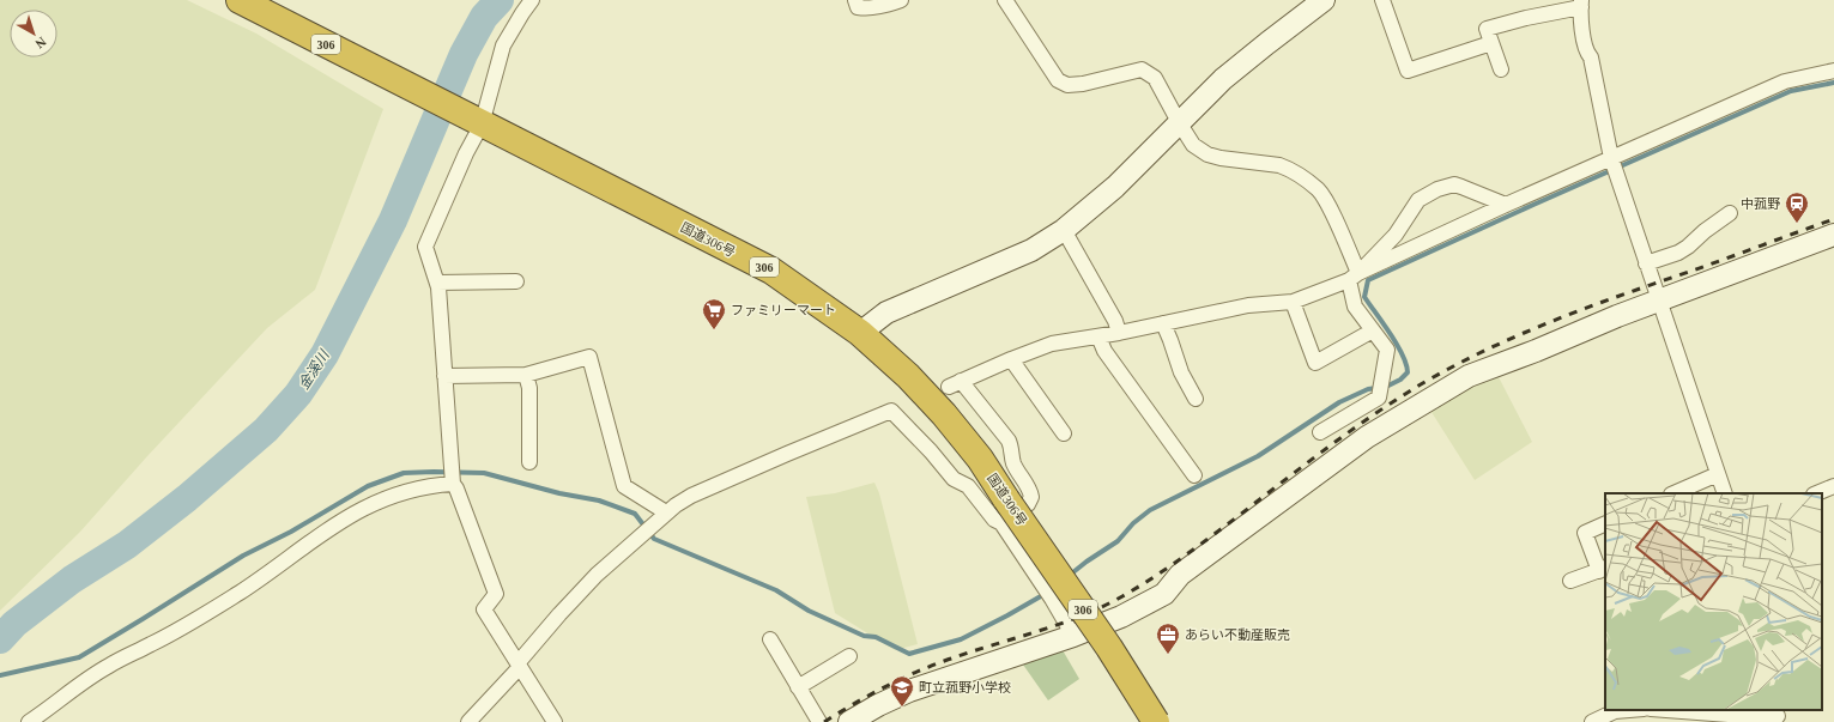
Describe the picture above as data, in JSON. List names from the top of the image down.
{
  "streets": {
    "highway": ["306", "国道306号"]
  },
  "water": ["金溪川"],
  "places": {
    "station": ["中菰野"],
    "supermarket": ["ファミリーマート"],
    "office": ["あらい不動産販売"],
    "school or university": ["町立菰野小学校"]
  },
  "north": "bottom right"
}
